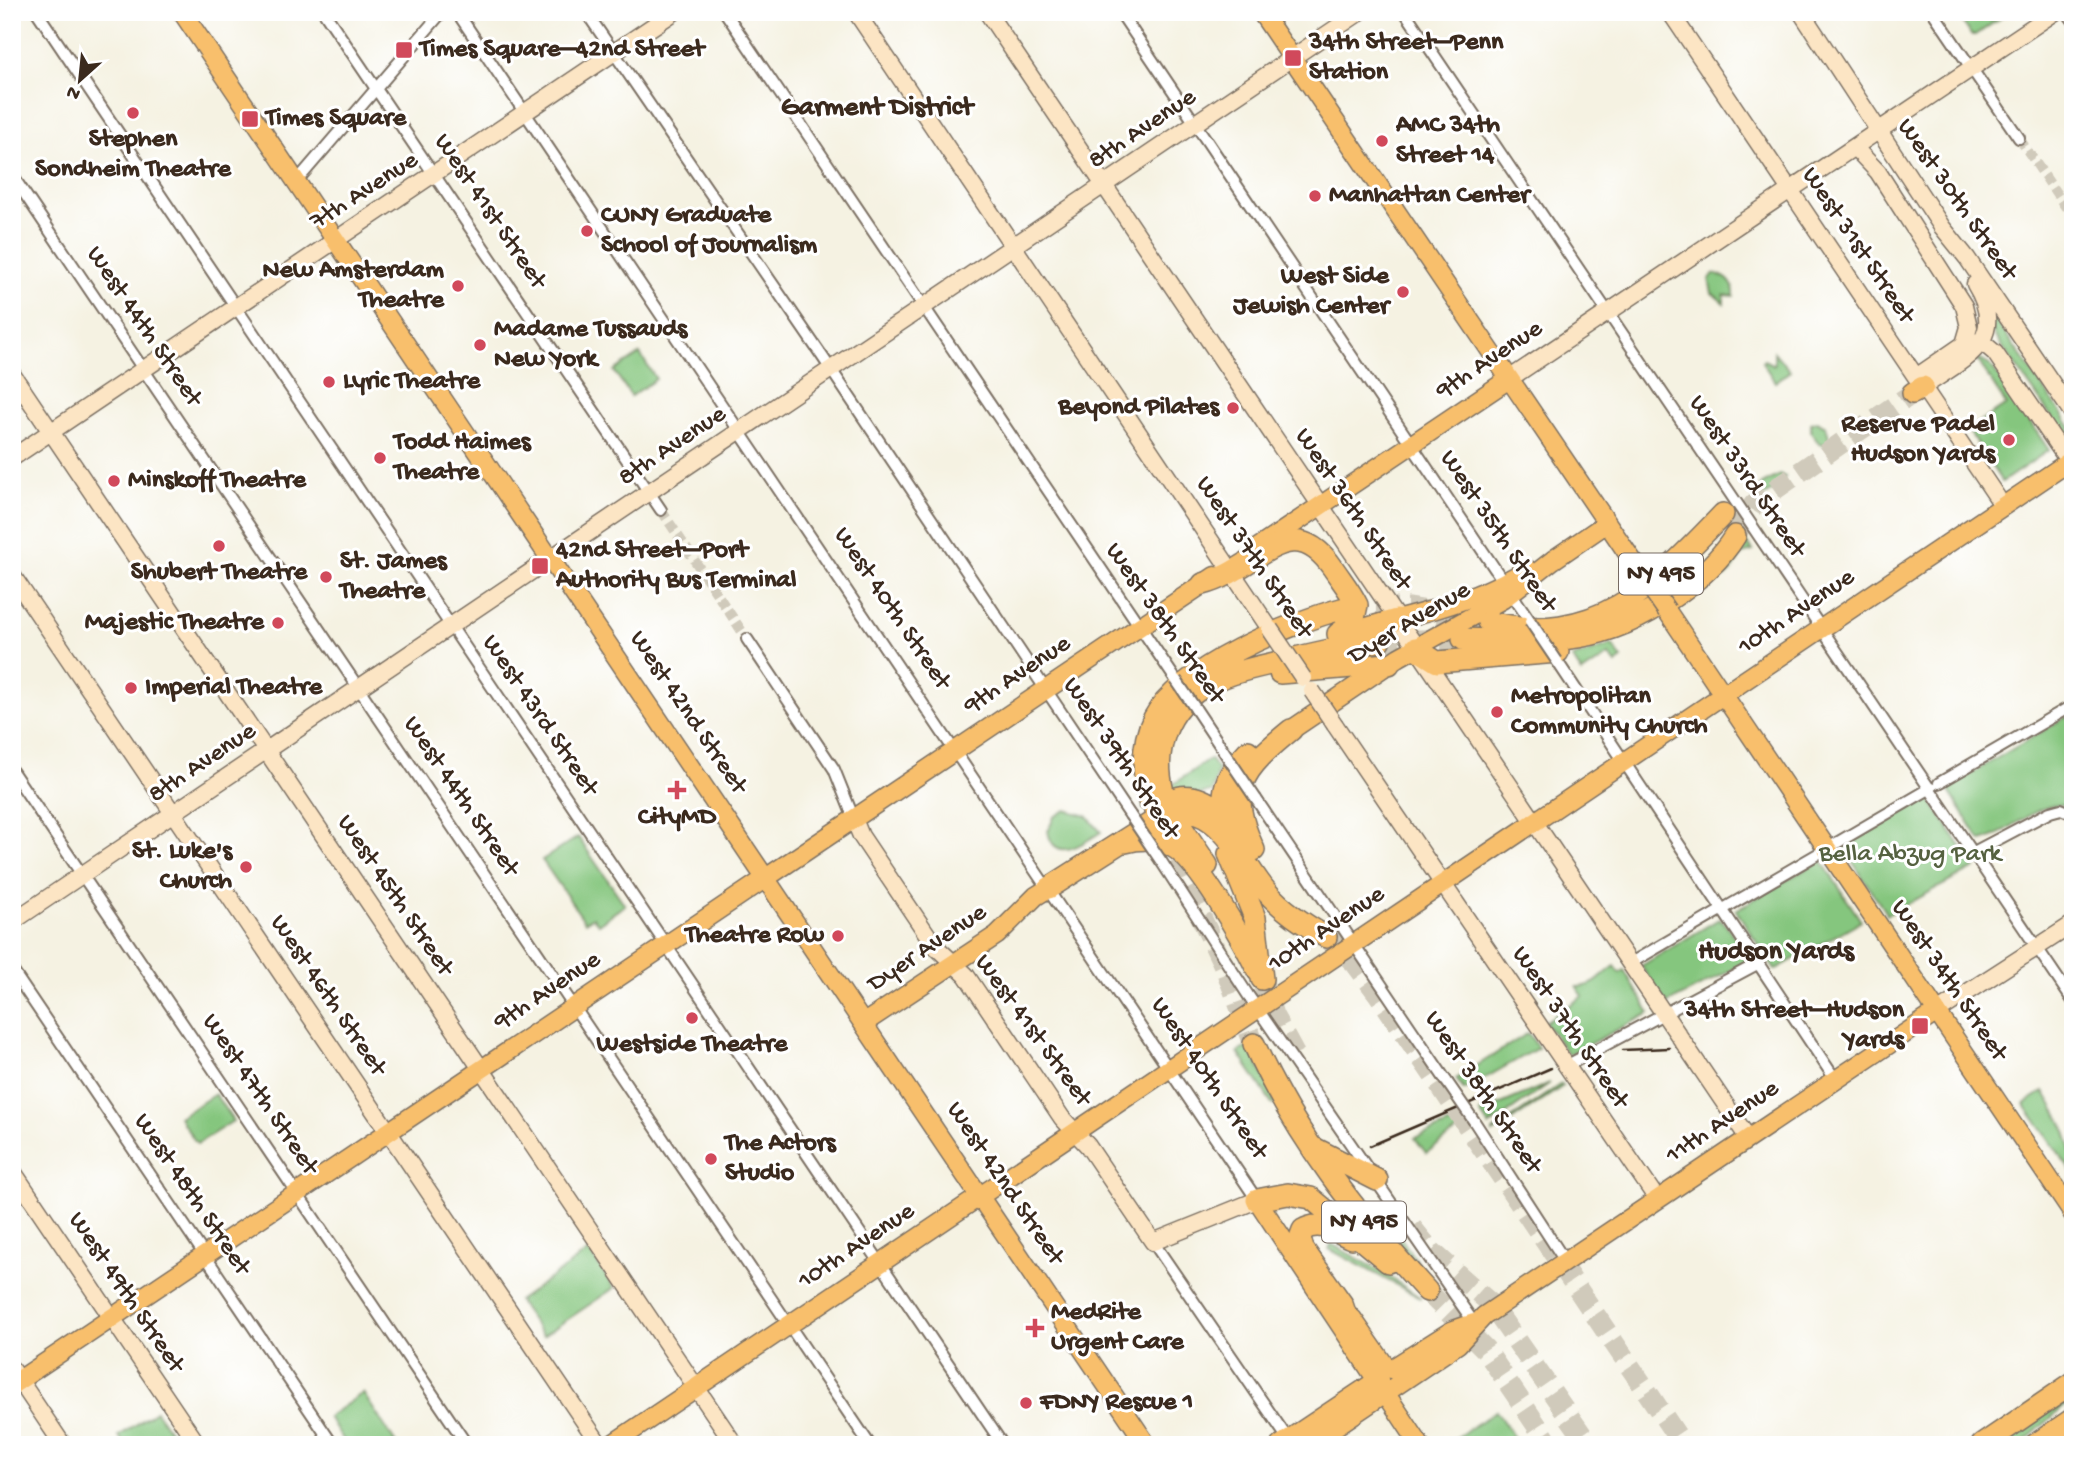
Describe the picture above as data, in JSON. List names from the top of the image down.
{
  "streets": {
    "highway": ["NY 495"],
    "main road": [
      "8th Avenue",
      "7th Avenue",
      "West 30th Street",
      "West 41st Street",
      "West 31st Street",
      "9th Avenue",
      "West 36th Street",
      "West 37th Street",
      "West 40th Street",
      "10th Avenue",
      "Dyer Avenue",
      "West 42nd Street",
      "West 45th Street",
      "West 34th Street",
      "West 46th Street",
      "11th Avenue",
      "West 49th Street"
    ],
    "street": [
      "West 44th Street",
      "West 33rd Street",
      "West 35th Street",
      "West 38th Street",
      "West 43rd Street",
      "West 39th Street",
      "West 47th Street",
      "West 48th Street"
    ]
  },
  "crossings": [
    ["8th Avenue", "West 41st Street"],
    ["8th Avenue", "West 44th Street"],
    ["8th Avenue", "West 36th Street"],
    ["8th Avenue", "West 35th Street"],
    ["8th Avenue", "West 37th Street"],
    ["8th Avenue", "West 40th Street"],
    ["8th Avenue", "West 38th Street"],
    ["8th Avenue", "West 42nd Street"],
    ["8th Avenue", "West 43rd Street"],
    ["8th Avenue", "West 39th Street"],
    ["8th Avenue", "West 45th Street"],
    ["8th Avenue", "West 34th Street"],
    ["8th Avenue", "West 46th Street"],
    ["8th Avenue", "West 47th Street"],
    ["7th Avenue", "West 41st Street"],
    ["7th Avenue", "West 44th Street"],
    ["7th Avenue", "West 40th Street"],
    ["7th Avenue", "West 42nd Street"],
    ["7th Avenue", "West 43rd Street"],
    ["7th Avenue", "West 39th Street"],
    ["7th Avenue", "West 45th Street"],
    ["West 30th Street", "9th Avenue"],
    ["West 41st Street", "9th Avenue"],
    ["West 41st Street", "10th Avenue"],
    ["West 41st Street", "Dyer Avenue"],
    ["West 41st Street", "11th Avenue"],
    ["West 31st Street", "9th Avenue"],
    ["West 31st Street", "10th Avenue"],
    ["West 44th Street", "9th Avenue"],
    ["West 44th Street", "10th Avenue"],
    ["9th Avenue", "West 33rd Street"],
    ["9th Avenue", "West 36th Street"],
    ["9th Avenue", "West 35th Street"],
    ["9th Avenue", "West 37th Street"],
    ["9th Avenue", "West 40th Street"],
    ["9th Avenue", "West 38th Street"],
    ["9th Avenue", "West 42nd Street"],
    ["9th Avenue", "West 43rd Street"],
    ["9th Avenue", "West 39th Street"],
    ["9th Avenue", "West 45th Street"],
    ["9th Avenue", "West 34th Street"],
    ["9th Avenue", "West 46th Street"],
    ["9th Avenue", "West 47th Street"],
    ["9th Avenue", "West 48th Street"],
    ["9th Avenue", "West 49th Street"],
    ["West 33rd Street", "NY 495"],
    ["West 33rd Street", "10th Avenue"],
    ["West 33rd Street", "11th Avenue"],
    ["West 36th Street", "10th Avenue"],
    ["West 36th Street", "Dyer Avenue"],
    ["West 36th Street", "11th Avenue"],
    ["West 35th Street", "10th Avenue"],
    ["West 35th Street", "Dyer Avenue"],
    ["West 35th Street", "11th Avenue"],
    ["West 37th Street", "10th Avenue"],
    ["West 37th Street", "11th Avenue"],
    ["West 40th Street", "10th Avenue"],
    ["West 40th Street", "Dyer Avenue"],
    ["West 40th Street", "11th Avenue"],
    ["10th Avenue", "West 38th Street"],
    ["10th Avenue", "West 42nd Street"],
    ["10th Avenue", "West 43rd Street"],
    ["10th Avenue", "West 39th Street"],
    ["10th Avenue", "West 45th Street"],
    ["10th Avenue", "West 34th Street"],
    ["West 38th Street", "11th Avenue"],
    ["Dyer Avenue", "West 42nd Street"],
    ["Dyer Avenue", "West 34th Street"],
    ["West 39th Street", "11th Avenue"],
    ["West 34th Street", "11th Avenue"]
  ],
  "districts": ["Garment District", "Hudson Yards"],
  "parks": ["Bella Abzug Park"],
  "places": {
    "transit": [
      "Times Square–42nd Street",
      "34th Street–Penn Station",
      "Times Square",
      "42nd Street–Port Authority Bus Terminal",
      "34th Street–Hudson Yards"
    ],
    "other": [
      "Stephen Sondheim Theatre",
      "AMC 34th Street 14",
      "Manhattan Center",
      "CUNY Graduate School of Journalism",
      "New Amsterdam Theatre",
      "West Side Jewish Center",
      "Madame Tussauds New York",
      "Lyric Theatre",
      "Beyond Pilates",
      "Reserve Padel Hudson Yards",
      "Todd Haimes Theatre",
      "Minskoff Theatre",
      "Shubert Theatre",
      "St. James Theatre",
      "Majestic Theatre",
      "Imperial Theatre",
      "Metropolitan Community Church",
      "St. Luke's Church",
      "Theatre Row",
      "Westside Theatre",
      "The Actors Studio",
      "FDNY Rescue 1"
    ],
    "health": ["CityMD", "MedRite Urgent Care"]
  },
  "north": "bottom left"
}
